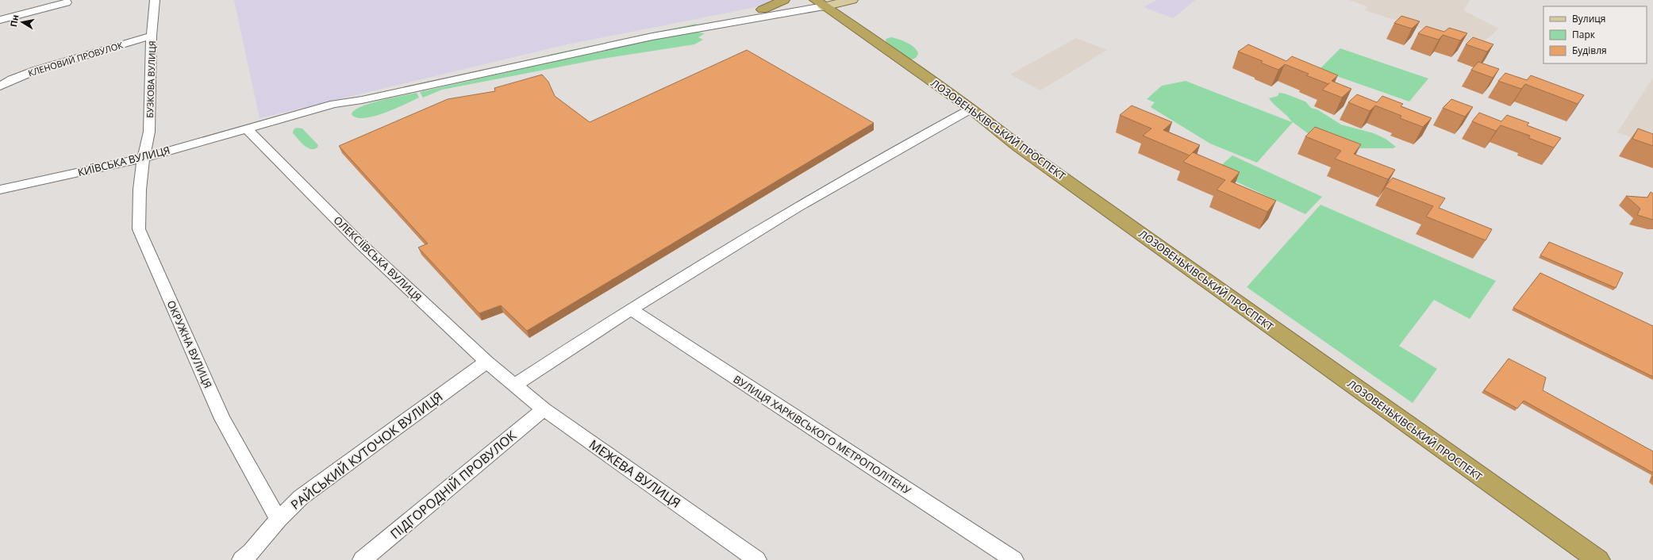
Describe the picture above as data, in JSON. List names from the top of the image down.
{
  "streets": {
    "highway": ["ЛОЗОВЕНЬКІВСЬКИЙ ПРОСПЕКТ"],
    "street": [
      "КЛЕНОВИЙ ПРОВУЛОК",
      "БУЗКОВА ВУЛИЦЯ",
      "КИЇВСЬКА ВУЛИЦЯ",
      "ОЛЕКСІЇВСЬКА ВУЛИЦЯ",
      "ОКРУЖНА ВУЛИЦЯ",
      "ВУЛИЦЯ ХАРКІВСЬКОГО МЕТРОПОЛІТЕНУ",
      "РАЙСЬКИЙ КУТОЧОК ВУЛИЦЯ",
      "МЕЖЕВА ВУЛИЦЯ",
      "ПІДГОРОДНІЙ ПРОВУЛОК"
    ]
  },
  "crossings": [
    ["КЛЕНОВИЙ ПРОВУЛОК", "БУЗКОВА ВУЛИЦЯ"],
    ["БУЗКОВА ВУЛИЦЯ", "КИЇВСЬКА ВУЛИЦЯ"],
    ["БУЗКОВА ВУЛИЦЯ", "ОКРУЖНА ВУЛИЦЯ"],
    ["КИЇВСЬКА ВУЛИЦЯ", "ОЛЕКСІЇВСЬКА ВУЛИЦЯ"],
    ["КИЇВСЬКА ВУЛИЦЯ", "ОКРУЖНА ВУЛИЦЯ"],
    ["ОЛЕКСІЇВСЬКА ВУЛИЦЯ", "РАЙСЬКИЙ КУТОЧОК ВУЛИЦЯ"],
    ["ОЛЕКСІЇВСЬКА ВУЛИЦЯ", "МЕЖЕВА ВУЛИЦЯ"],
    ["ОКРУЖНА ВУЛИЦЯ", "РАЙСЬКИЙ КУТОЧОК ВУЛИЦЯ"],
    ["МЕЖЕВА ВУЛИЦЯ", "ПІДГОРОДНІЙ ПРОВУЛОК"]
  ],
  "legend": ["Вулиця", "Парк", "Будівля"],
  "north": "left"
}
